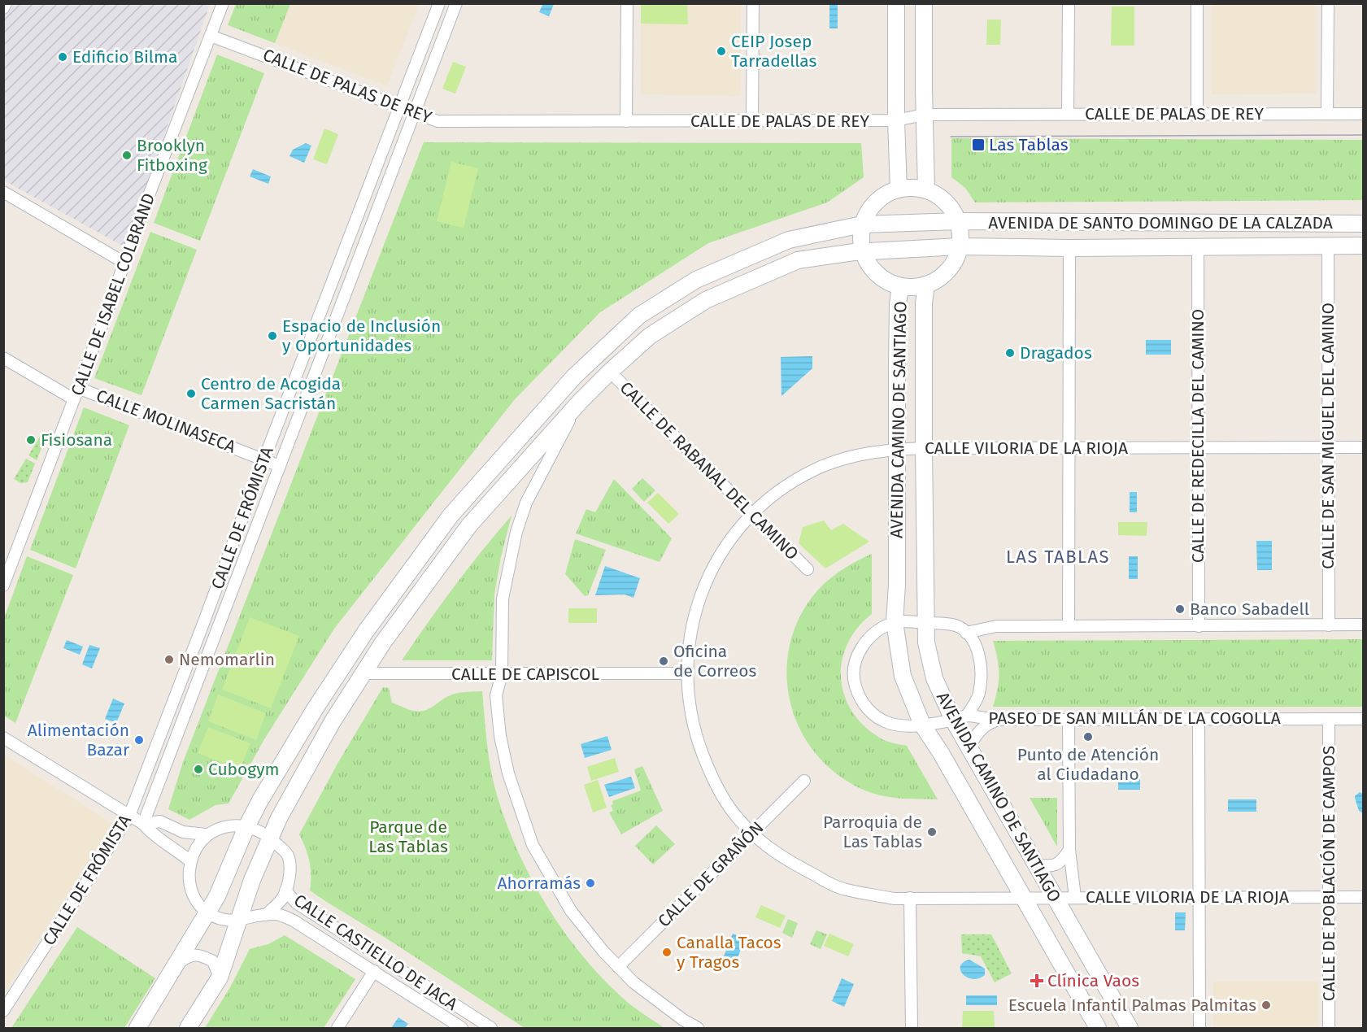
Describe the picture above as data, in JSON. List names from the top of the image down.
{
  "streets": {
    "street": [
      "CALLE DE PALAS DE REY",
      "AVENIDA DE SANTO DOMINGO DE LA CALZADA",
      "CALLE DE ISABEL COLBRAND",
      "AVENIDA CAMINO DE SANTIAGO",
      "CALLE MOLINASECA",
      "CALLE DE REDECILLA DEL CAMINO",
      "CALLE DE SAN MIGUEL DEL CAMINO",
      "CALLE VILORIA DE LA RIOJA",
      "CALLE DE RABANAL DEL CAMINO",
      "CALLE DE FRÓMISTA",
      "CALLE DE CAPISCOL",
      "PASEO DE SAN MILLÁN DE LA COGOLLA",
      "CALLE DE POBLACIÓN DE CAMPOS",
      "CALLE DE GRAÑÓN",
      "CALLE CASTIELLO DE JACA"
    ]
  },
  "crossings": [
    ["CALLE DE PALAS DE REY", "CALLE DE ISABEL COLBRAND"],
    ["CALLE DE PALAS DE REY", "CALLE DE FRÓMISTA"],
    ["AVENIDA DE SANTO DOMINGO DE LA CALZADA", "CALLE DE REDECILLA DEL CAMINO"],
    ["AVENIDA DE SANTO DOMINGO DE LA CALZADA", "CALLE DE SAN MIGUEL DEL CAMINO"],
    ["AVENIDA DE SANTO DOMINGO DE LA CALZADA", "CALLE DE RABANAL DEL CAMINO"],
    ["AVENIDA DE SANTO DOMINGO DE LA CALZADA", "CALLE DE CAPISCOL"],
    ["AVENIDA DE SANTO DOMINGO DE LA CALZADA", "CALLE CASTIELLO DE JACA"],
    ["CALLE DE ISABEL COLBRAND", "CALLE MOLINASECA"],
    ["AVENIDA CAMINO DE SANTIAGO", "CALLE VILORIA DE LA RIOJA"],
    ["AVENIDA CAMINO DE SANTIAGO", "PASEO DE SAN MILLÁN DE LA COGOLLA"],
    ["CALLE MOLINASECA", "CALLE DE FRÓMISTA"],
    ["CALLE DE REDECILLA DEL CAMINO", "CALLE VILORIA DE LA RIOJA"],
    ["CALLE DE SAN MIGUEL DEL CAMINO", "CALLE VILORIA DE LA RIOJA"],
    ["CALLE VILORIA DE LA RIOJA", "CALLE DE RABANAL DEL CAMINO"],
    ["CALLE VILORIA DE LA RIOJA", "CALLE DE CAPISCOL"],
    ["CALLE VILORIA DE LA RIOJA", "CALLE DE POBLACIÓN DE CAMPOS"],
    ["CALLE VILORIA DE LA RIOJA", "CALLE DE GRAÑÓN"],
    ["CALLE DE FRÓMISTA", "CALLE CASTIELLO DE JACA"],
    ["PASEO DE SAN MILLÁN DE LA COGOLLA", "CALLE DE POBLACIÓN DE CAMPOS"]
  ],
  "districts": ["LAS TABLAS"],
  "parks": ["Parque de Las Tablas"],
  "places": {
    "other": [
      "CEIP Josep Tarradellas",
      "Edificio Bilma",
      "Brooklyn Fitboxing",
      "Espacio de Inclusión y Oportunidades",
      "Dragados",
      "Centro de Acogida Carmen Sacristán",
      "Fisiosana",
      "Banco Sabadell",
      "Nemomarlin",
      "Oficina de Correos",
      "Punto de Atención al Ciudadano",
      "Alimentación Bazar",
      "Cubogym",
      "Parroquia de Las Tablas",
      "Ahorramás",
      "Canalla Tacos y Tragos",
      "Escuela Infantil Palmas Palmitas"
    ],
    "transit": ["Las Tablas"],
    "health": ["Clínica Vaos"]
  }
}
